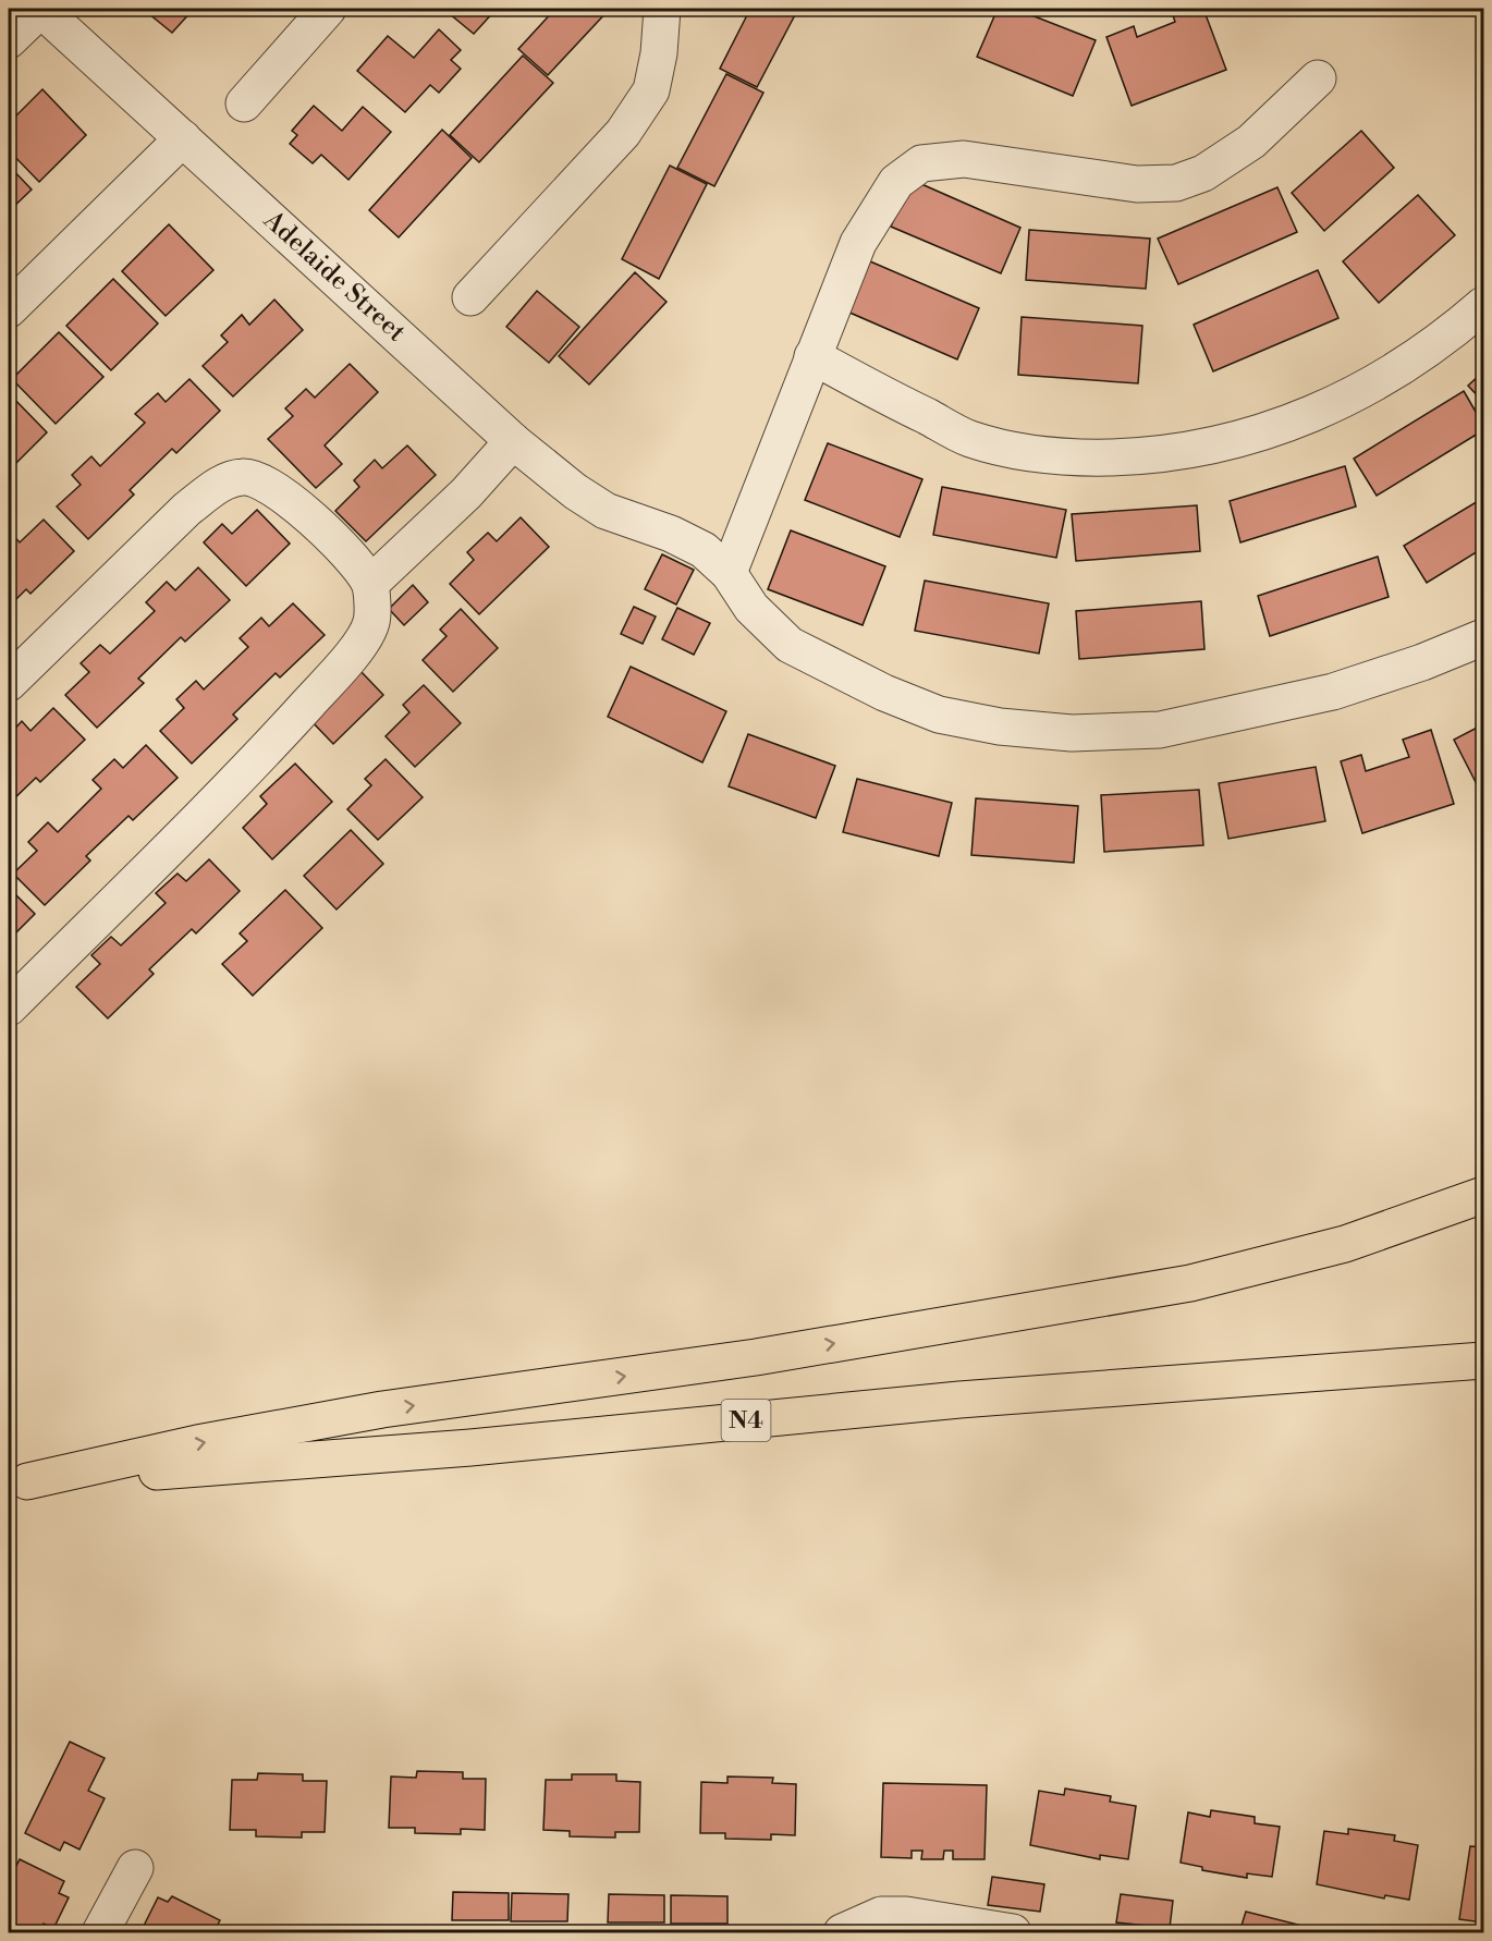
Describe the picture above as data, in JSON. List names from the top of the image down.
{
  "streets": {
    "highway": ["N4"],
    "street": ["Adelaide Street"]
  }
}
